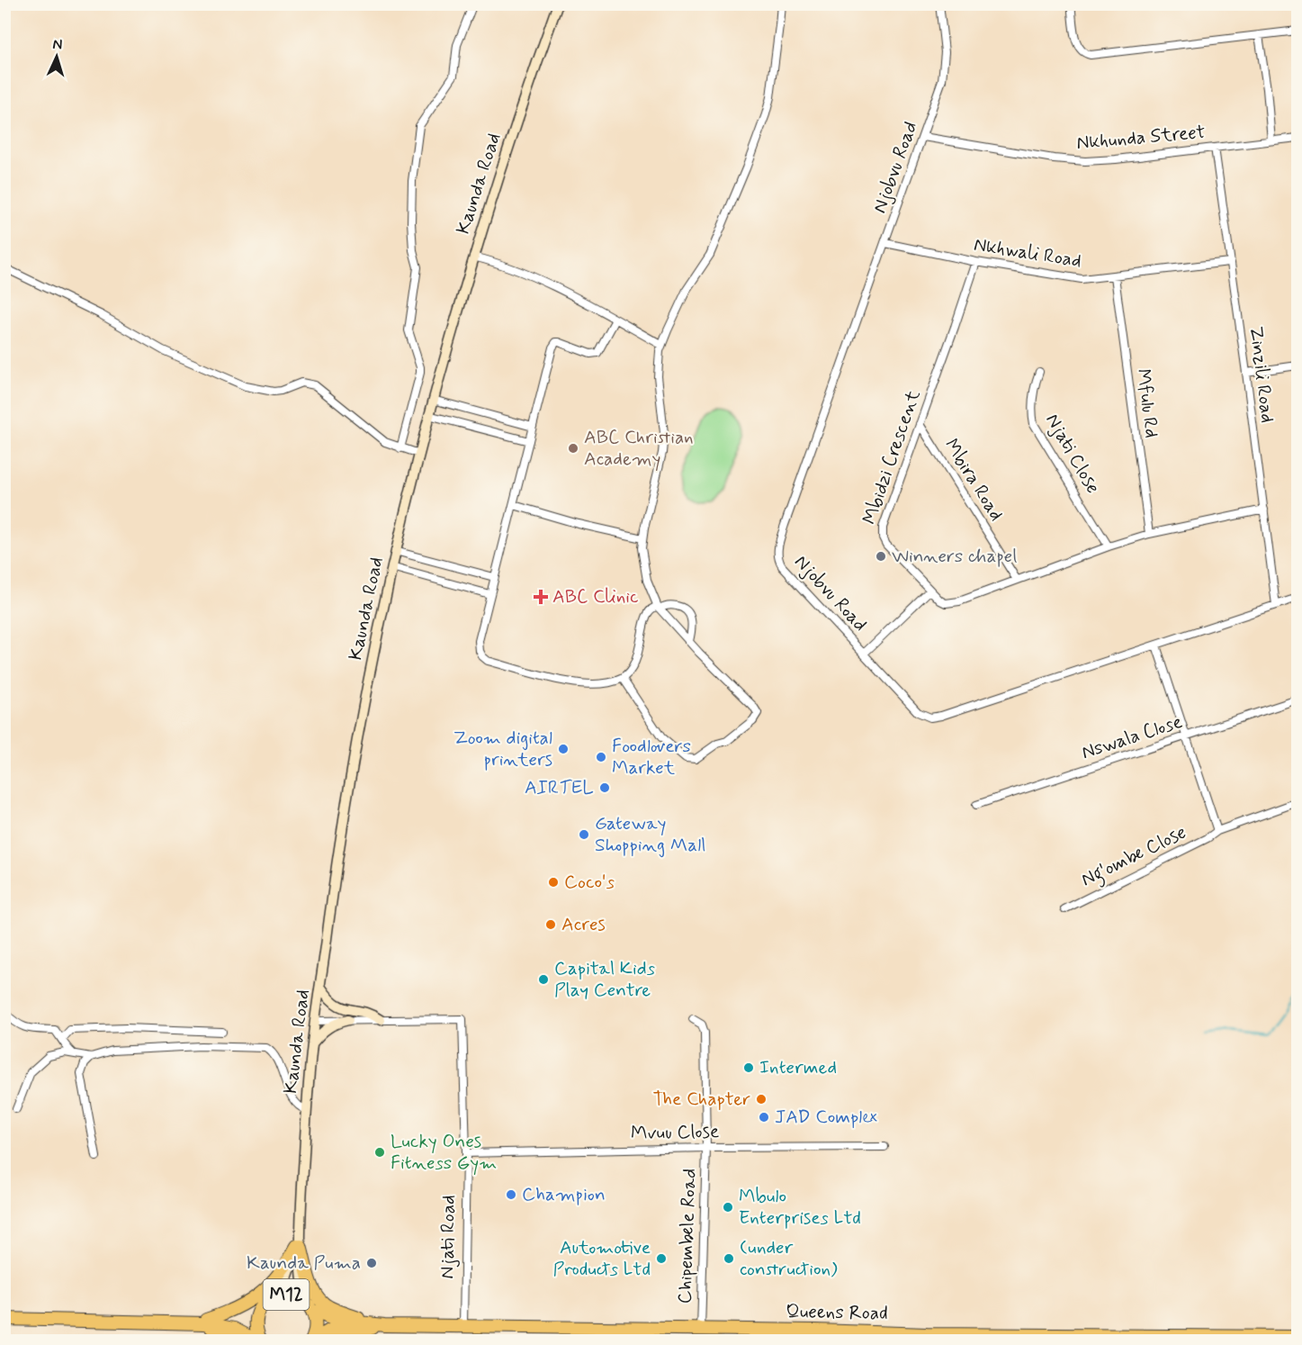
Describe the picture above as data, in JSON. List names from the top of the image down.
{
  "streets": {
    "highway": ["M12", "Queens Road"],
    "main road": ["Kaunda Road"],
    "street": [
      "Nkhunda Street",
      "Njobvu Road",
      "Nkhwali Road",
      "Zinzili Road",
      "Mfulu Rd",
      "Njati Close",
      "Mbidzi Crescent",
      "Mbira Road",
      "Nswala Close",
      "Ng'ombe Close",
      "Mvuu Close",
      "Chipembele Road",
      "Njati Road"
    ]
  },
  "crossings": [
    ["Nkhunda Street", "Njobvu Road"],
    ["Nkhunda Street", "Zinzili Road"],
    ["Njobvu Road", "Nkhwali Road"],
    ["Njobvu Road", "Zinzili Road"],
    ["Kaunda Road", "M12"],
    ["Nkhwali Road", "Zinzili Road"],
    ["Nkhwali Road", "Mfulu Rd"],
    ["Nkhwali Road", "Mbidzi Crescent"],
    ["Zinzili Road", "Mbidzi Crescent"],
    ["Mfulu Rd", "Mbidzi Crescent"],
    ["Njati Close", "Mbidzi Crescent"],
    ["Mbidzi Crescent", "Mbira Road"],
    ["Mvuu Close", "Chipembele Road"],
    ["Mvuu Close", "Njati Road"],
    ["Chipembele Road", "Queens Road"],
    ["Njati Road", "Queens Road"],
    ["M12", "Queens Road"]
  ],
  "places": {
    "other": [
      "ABC Christian Academy",
      "Winners chapel",
      "Zoom digital printers",
      "Foodlovers Market",
      "AIRTEL",
      "Gateway Shopping Mall",
      "Coco's",
      "Acres",
      "Capital Kids Play Centre",
      "Intermed",
      "The Chapter",
      "JAD Complex",
      "Lucky Ones Fitness Gym",
      "Champion",
      "Mbulo Enterprises Ltd",
      "Automotive Products Ltd",
      "(under construction)",
      "Kaunda Puma"
    ],
    "health": ["ABC Clinic"]
  },
  "north": "top"
}
